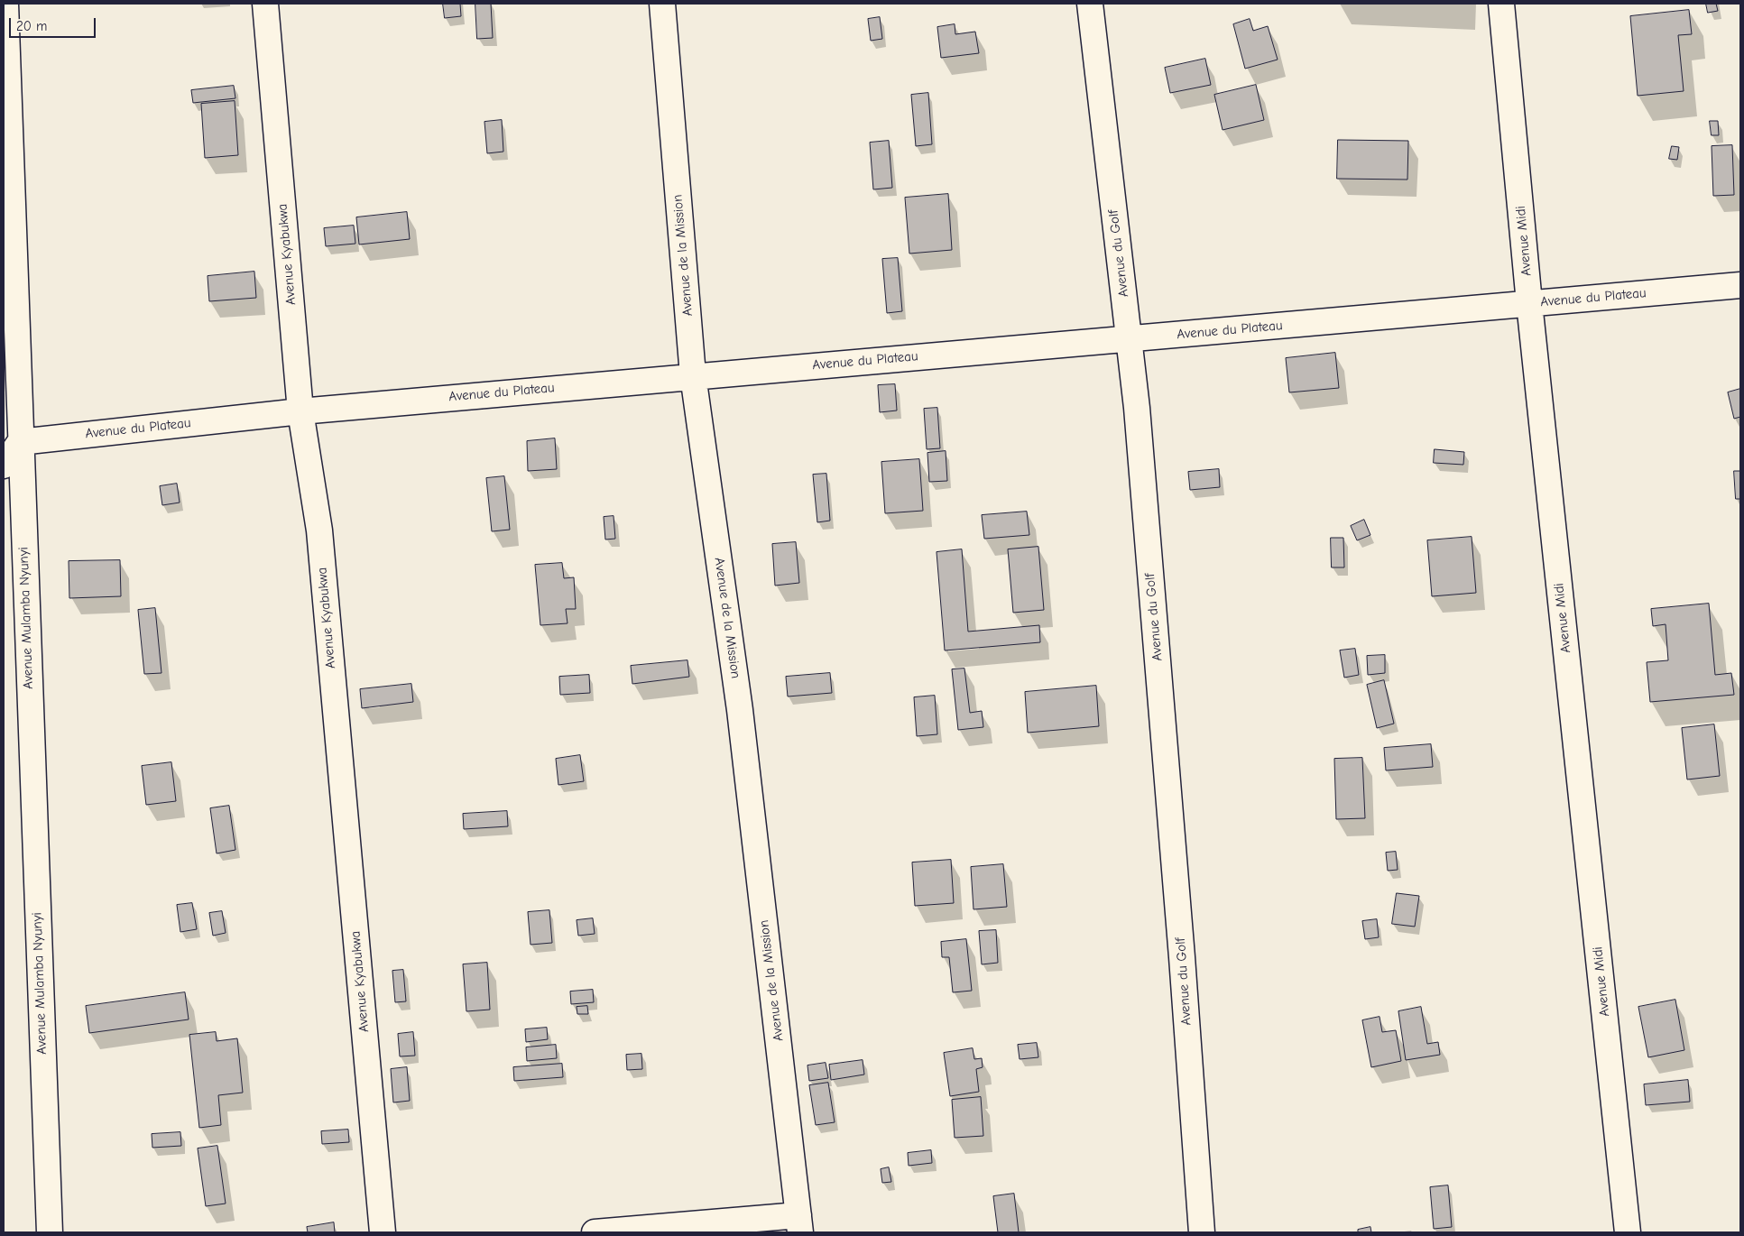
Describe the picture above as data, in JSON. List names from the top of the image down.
{
  "streets": {
    "street": [
      "Avenue Midi",
      "Avenue du Golf",
      "Avenue Kyabukwa",
      "Avenue de la Mission",
      "Avenue du Plateau",
      "Avenue Mulamba Nyunyi"
    ]
  },
  "crossings": [
    ["Avenue Midi", "Avenue du Plateau"],
    ["Avenue du Golf", "Avenue du Plateau"],
    ["Avenue Kyabukwa", "Avenue du Plateau"],
    ["Avenue de la Mission", "Avenue du Plateau"],
    ["Avenue du Plateau", "Avenue Mulamba Nyunyi"]
  ],
  "scale_bar": "20 m"
}
